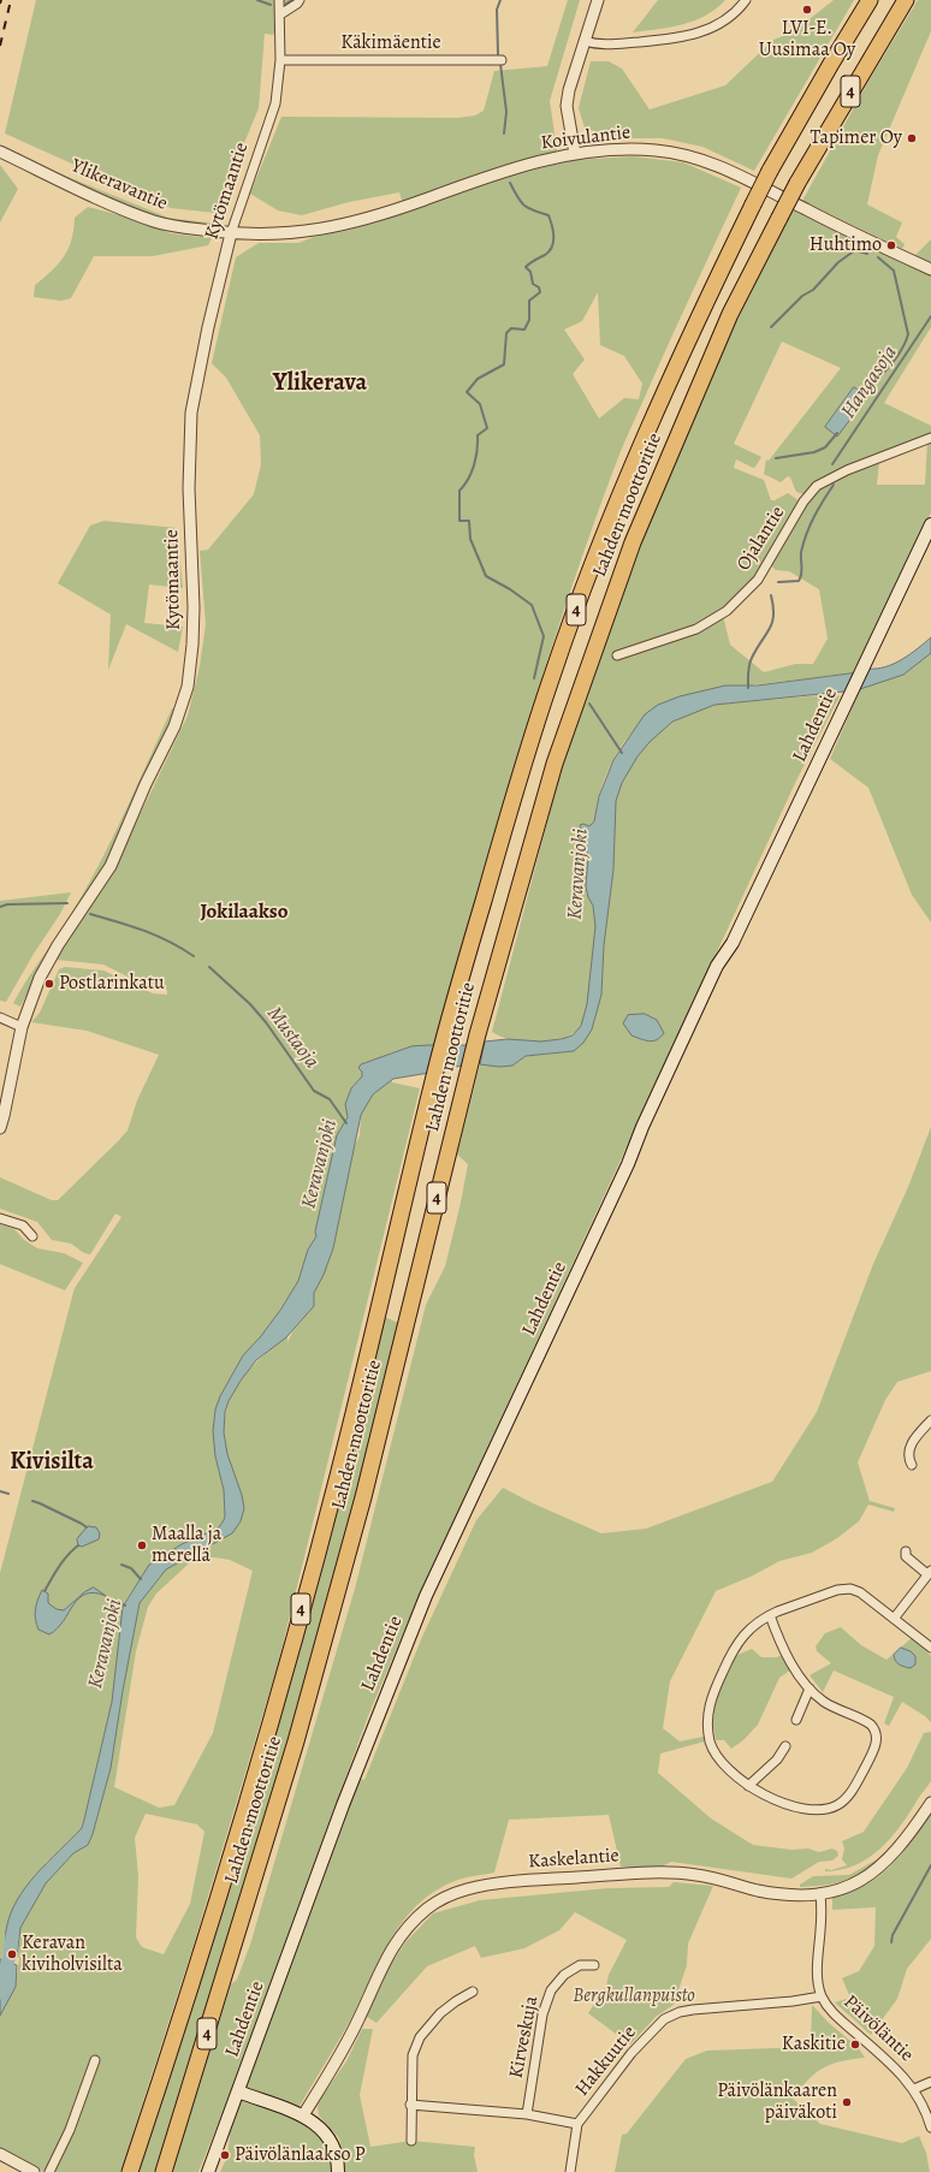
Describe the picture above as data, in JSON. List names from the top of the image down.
{
  "streets": {
    "highway": ["4", "Lahden moottoritie"],
    "main road": ["Lahdentie"],
    "street": [
      "Käkimäentie",
      "Koivulantie",
      "Ylikeravantie",
      "Kytömaantie",
      "Ojalantie",
      "Kaskelantie",
      "Päivöläntie",
      "Kirveskuja",
      "Hakkuutie"
    ]
  },
  "crossings": [
    ["Käkimäentie", "Kytömaantie"],
    ["Koivulantie", "Ylikeravantie"],
    ["Koivulantie", "Kytömaantie"],
    ["Ylikeravantie", "Kytömaantie"],
    ["Kaskelantie", "Päivöläntie"],
    ["Päivöläntie", "Hakkuutie"]
  ],
  "districts": ["Ylikerava", "Jokilaakso", "Kivisilta"],
  "water": ["Hangasoja", "Keravanjoki", "Mustaoja"],
  "parks": ["Bergkullanpuisto"],
  "places": [
    "LVI-E. Uusimaa Oy",
    "Tapimer Oy",
    "Huhtimo",
    "Postlarinkatu",
    "Maalla ja merellä",
    "Keravan kiviholvisilta",
    "Kaskitie",
    "Päivölänkaaren päiväkoti",
    "Päivölänlaakso P"
  ]
}
